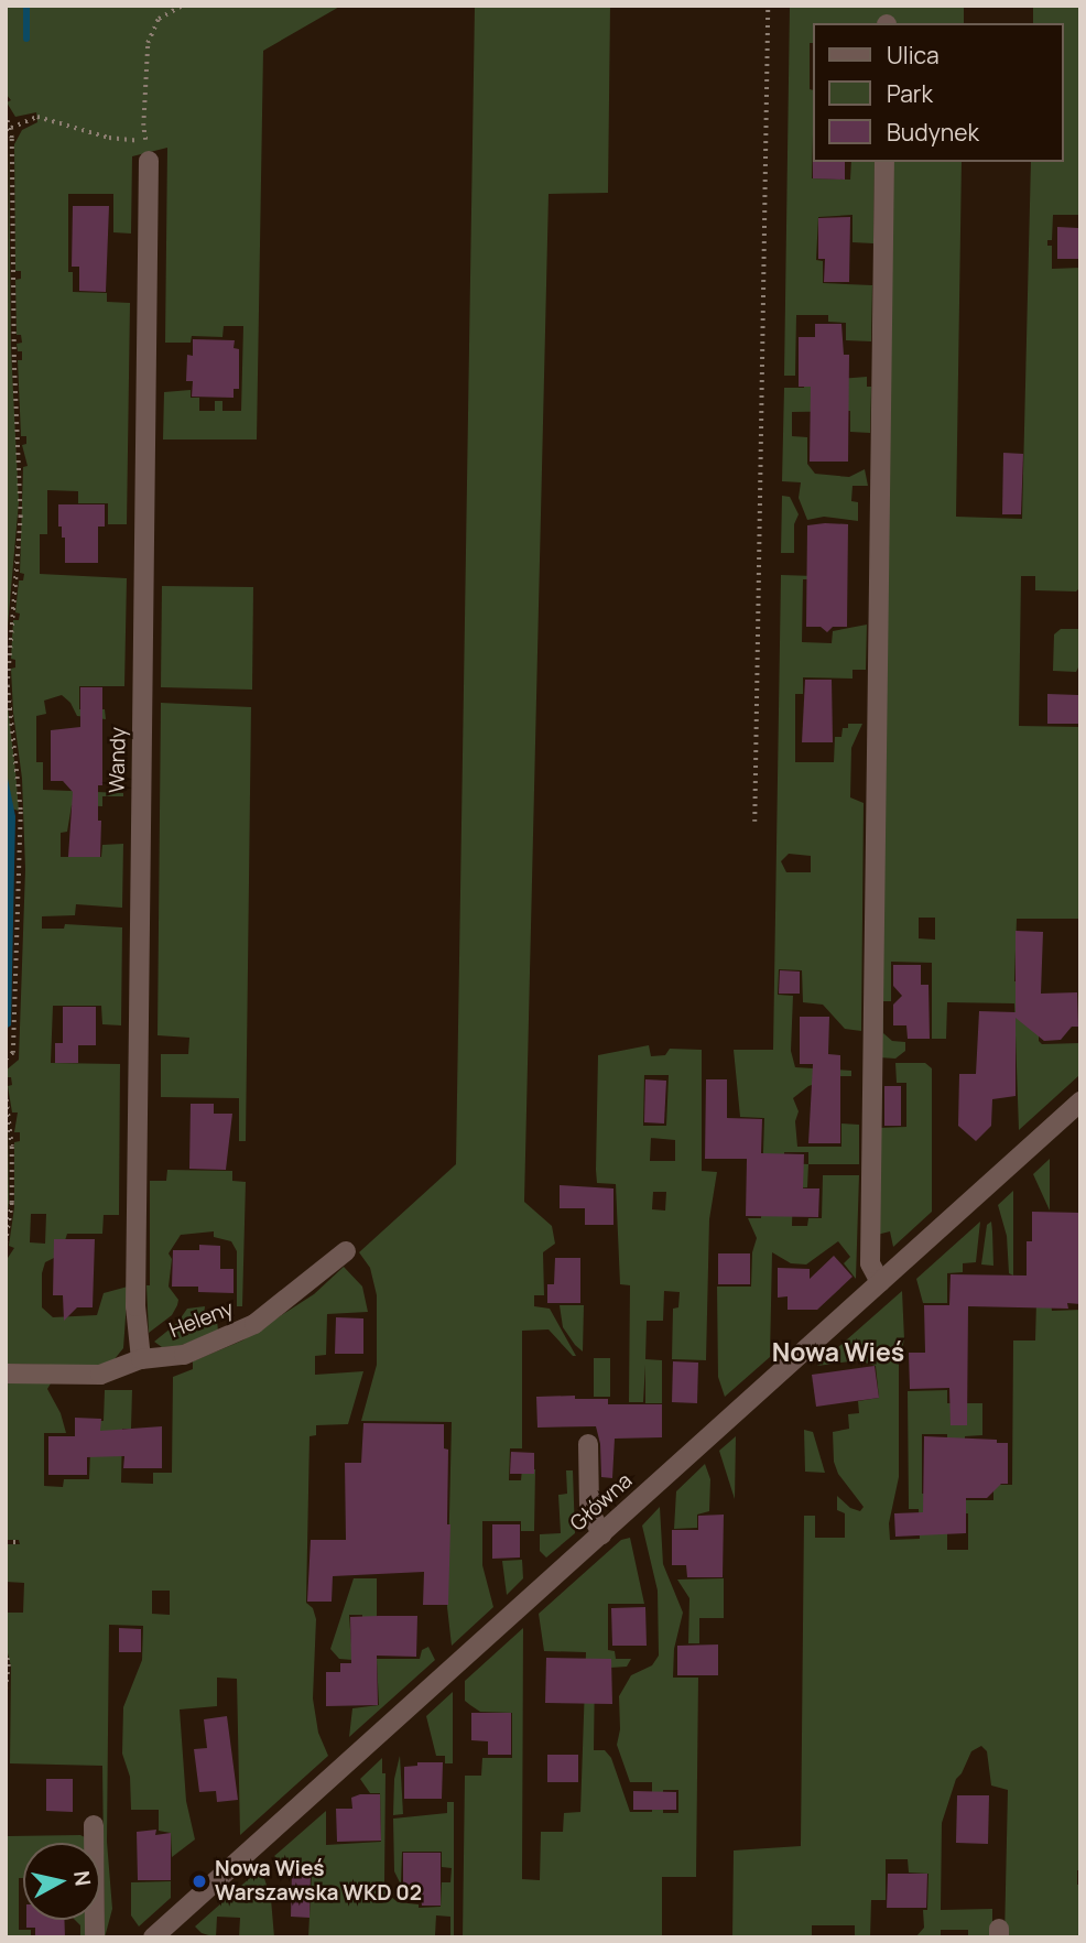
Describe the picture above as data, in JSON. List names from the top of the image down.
{
  "streets": {
    "street": ["Wandy", "Heleny", "Główna"]
  },
  "crossings": [
    ["Wandy", "Heleny"]
  ],
  "districts": ["Nowa Wieś"],
  "places": ["Nowa Wieś Warszawska WKD 02"],
  "legend": ["Ulica", "Park", "Budynek"],
  "north": "right"
}
